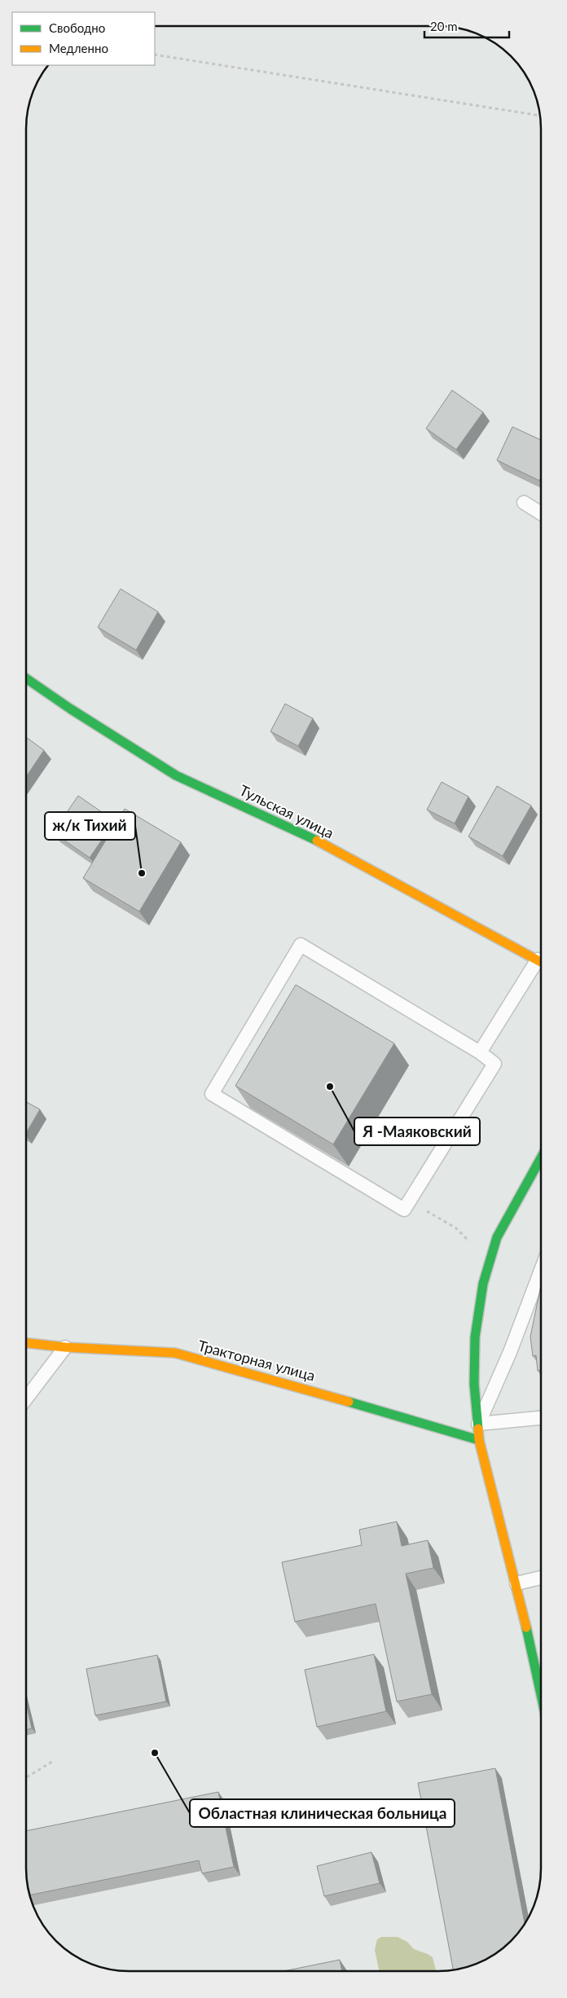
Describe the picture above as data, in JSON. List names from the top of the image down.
{
  "streets": {
    "street": ["Тульская улица", "Тракторная улица"]
  },
  "places": ["ж/к Тихий", "Я -Маяковский", "Областная клиническая больница"],
  "legend": ["Свободно", "Медленно"],
  "scale_bar": "20 m"
}
